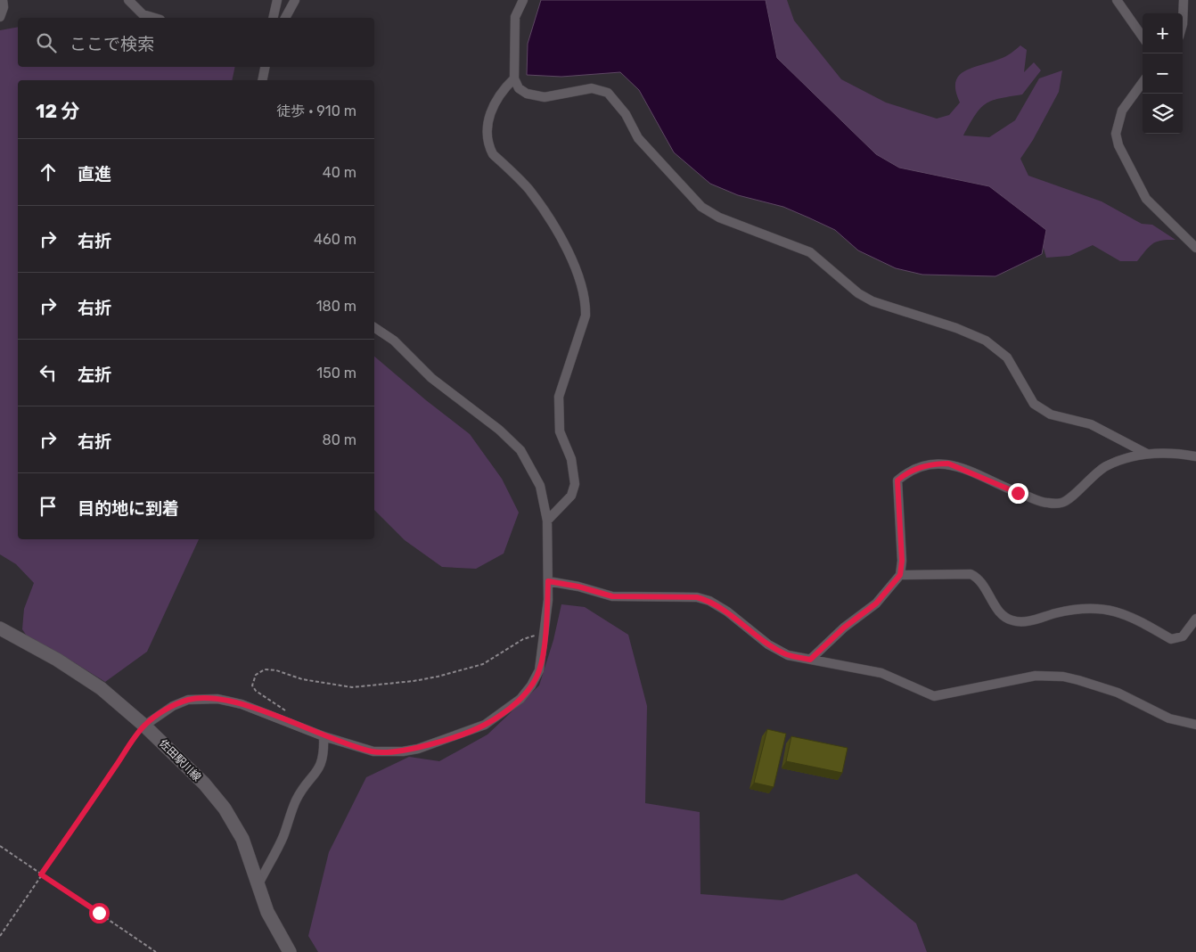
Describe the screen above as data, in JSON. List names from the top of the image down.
{
  "streets": {
    "main road": ["佐田駅川線"]
  },
  "page": {
    "map_buttons": ["+", "−"],
    "search": "ここで検索",
    "heading": ["12 分", "徒歩 · 910 m"],
    "list": [
      ["直進", "40 m"],
      ["右折", "460 m"],
      ["右折", "180 m"],
      ["左折", "150 m"],
      ["右折", "80 m"],
      "目的地に到着"
    ]
  }
}
